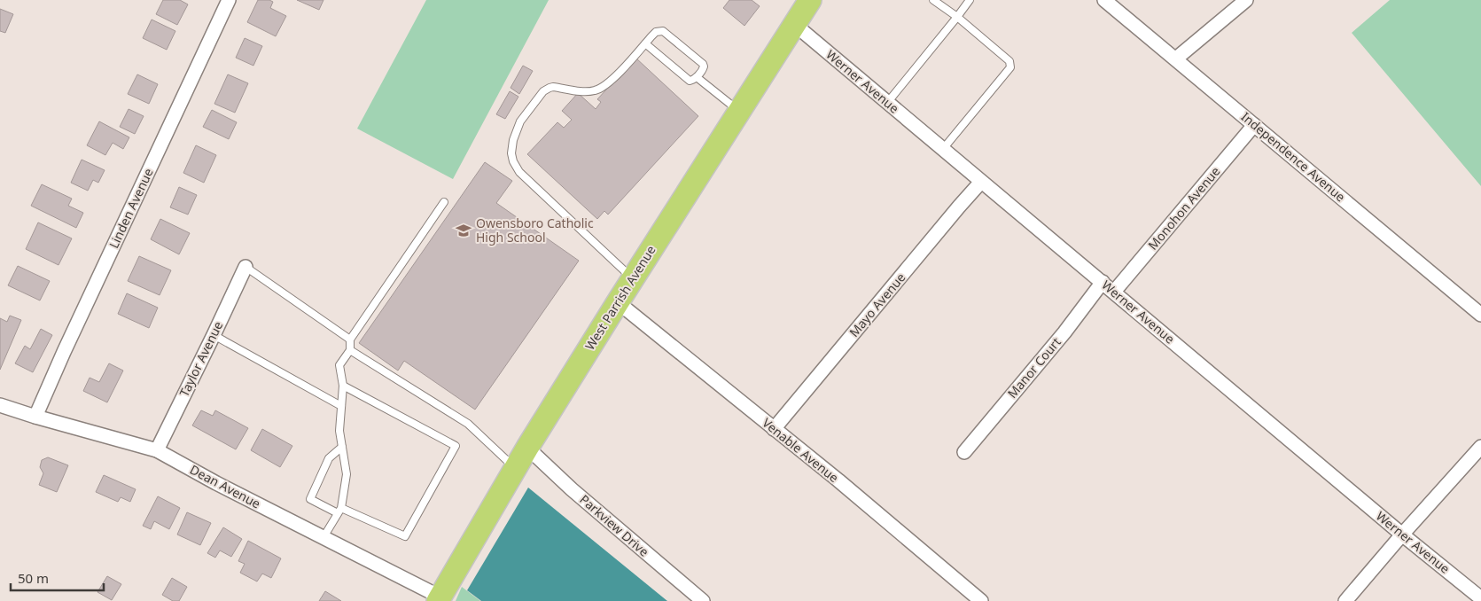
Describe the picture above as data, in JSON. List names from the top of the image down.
{
  "streets": {
    "main road": ["West Parrish Avenue"],
    "street": [
      "Werner Avenue",
      "Independence Avenue",
      "Linden Avenue",
      "Monohon Avenue",
      "Mayo Avenue",
      "Taylor Avenue",
      "Manor Court",
      "Venable Avenue",
      "Dean Avenue",
      "Parkview Drive"
    ]
  },
  "crossings": [
    ["Werner Avenue", "Monohon Avenue"],
    ["Werner Avenue", "West Parrish Avenue"],
    ["Werner Avenue", "Mayo Avenue"],
    ["Werner Avenue", "Manor Court"],
    ["Independence Avenue", "Monohon Avenue"],
    ["Linden Avenue", "Dean Avenue"],
    ["West Parrish Avenue", "Venable Avenue"],
    ["West Parrish Avenue", "Dean Avenue"],
    ["West Parrish Avenue", "Parkview Drive"],
    ["Mayo Avenue", "Venable Avenue"],
    ["Taylor Avenue", "Dean Avenue"]
  ],
  "places": {
    "school or university": ["Owensboro Catholic High School"]
  },
  "scale_bar": "50 m"
}
